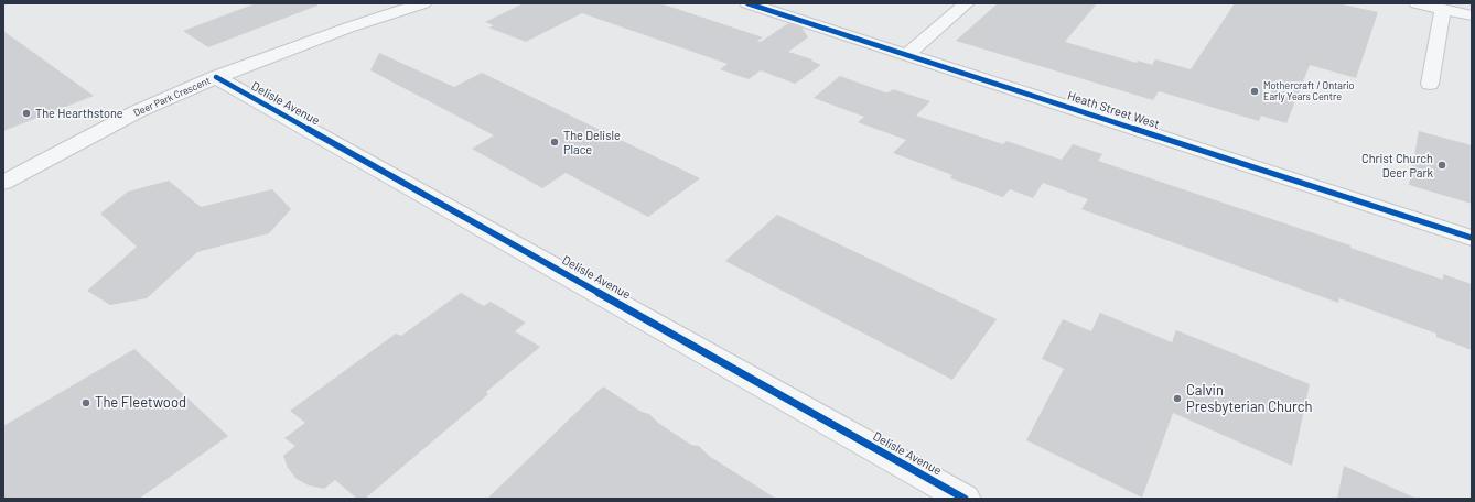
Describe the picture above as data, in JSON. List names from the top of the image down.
{
  "streets": {
    "street": ["Deer Park Crescent", "Delisle Avenue", "Heath Street West"]
  },
  "crossings": [
    ["Deer Park Crescent", "Delisle Avenue"]
  ],
  "places": [
    "Mothercraft / Ontario Early Years Centre",
    "The Hearthstone",
    "The Delisle Place",
    "Christ Church Deer Park",
    "Calvin Presbyterian Church",
    "The Fleetwood"
  ]
}
